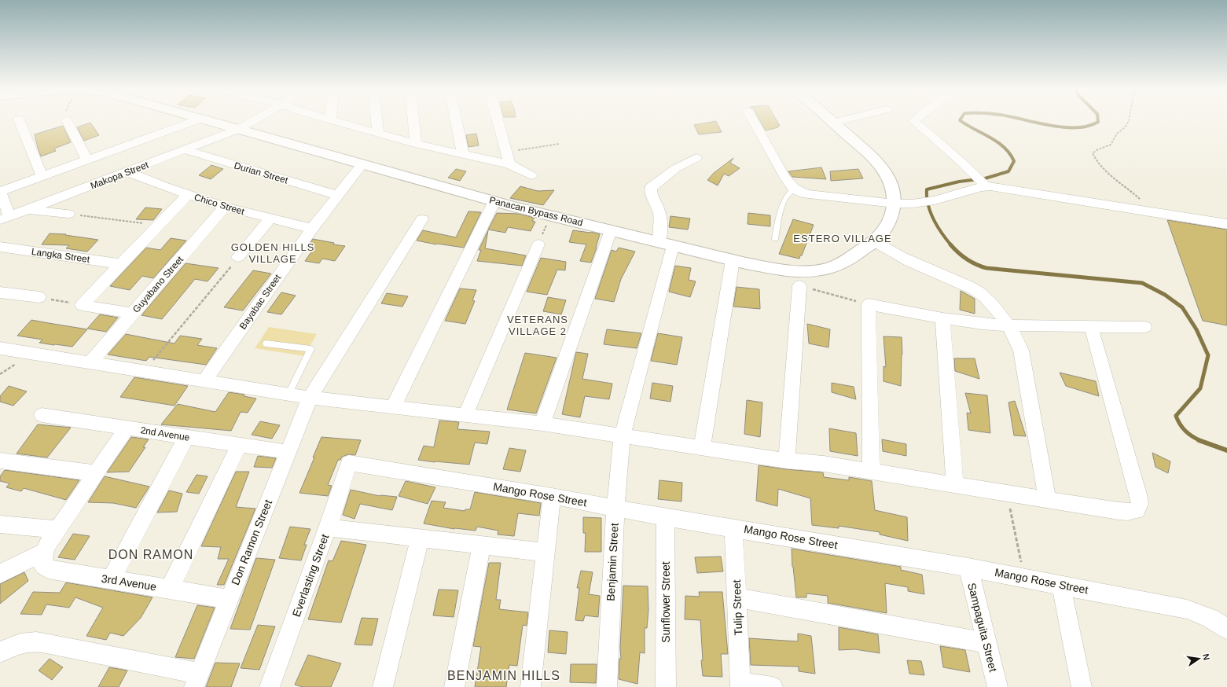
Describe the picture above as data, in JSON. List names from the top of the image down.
{
  "streets": {
    "main road": ["Panacan Bypass Road"],
    "street": [
      "Durian Street",
      "Makopa Street",
      "Chico Street",
      "Langka Street",
      "Guyabano Street",
      "Bayabac Street",
      "2nd Avenue",
      "Mango Rose Street",
      "Don Ramon Street",
      "Benjamin Street",
      "Everlasting Street",
      "3rd Avenue",
      "Sunflower Street",
      "Tulip Street",
      "Sampaguita Street"
    ]
  },
  "crossings": [
    ["Durian Street", "Makopa Street"],
    ["Durian Street", "Bayabac Street"],
    ["Makopa Street", "Chico Street"],
    ["Makopa Street", "Panacan Bypass Road"],
    ["Chico Street", "Guyabano Street"],
    ["Chico Street", "Bayabac Street"],
    ["Panacan Bypass Road", "Bayabac Street"],
    ["Panacan Bypass Road", "Benjamin Street"],
    ["2nd Avenue", "Don Ramon Street"],
    ["Mango Rose Street", "Benjamin Street"],
    ["Mango Rose Street", "Everlasting Street"],
    ["Mango Rose Street", "Sunflower Street"],
    ["Mango Rose Street", "Tulip Street"],
    ["Mango Rose Street", "Sampaguita Street"],
    ["Don Ramon Street", "3rd Avenue"]
  ],
  "districts": [
    "ESTERO VILLAGE",
    "GOLDEN HILLS VILLAGE",
    "VETERANS VILLAGE 2",
    "DON RAMON",
    "BENJAMIN HILLS"
  ],
  "north": "right"
}
